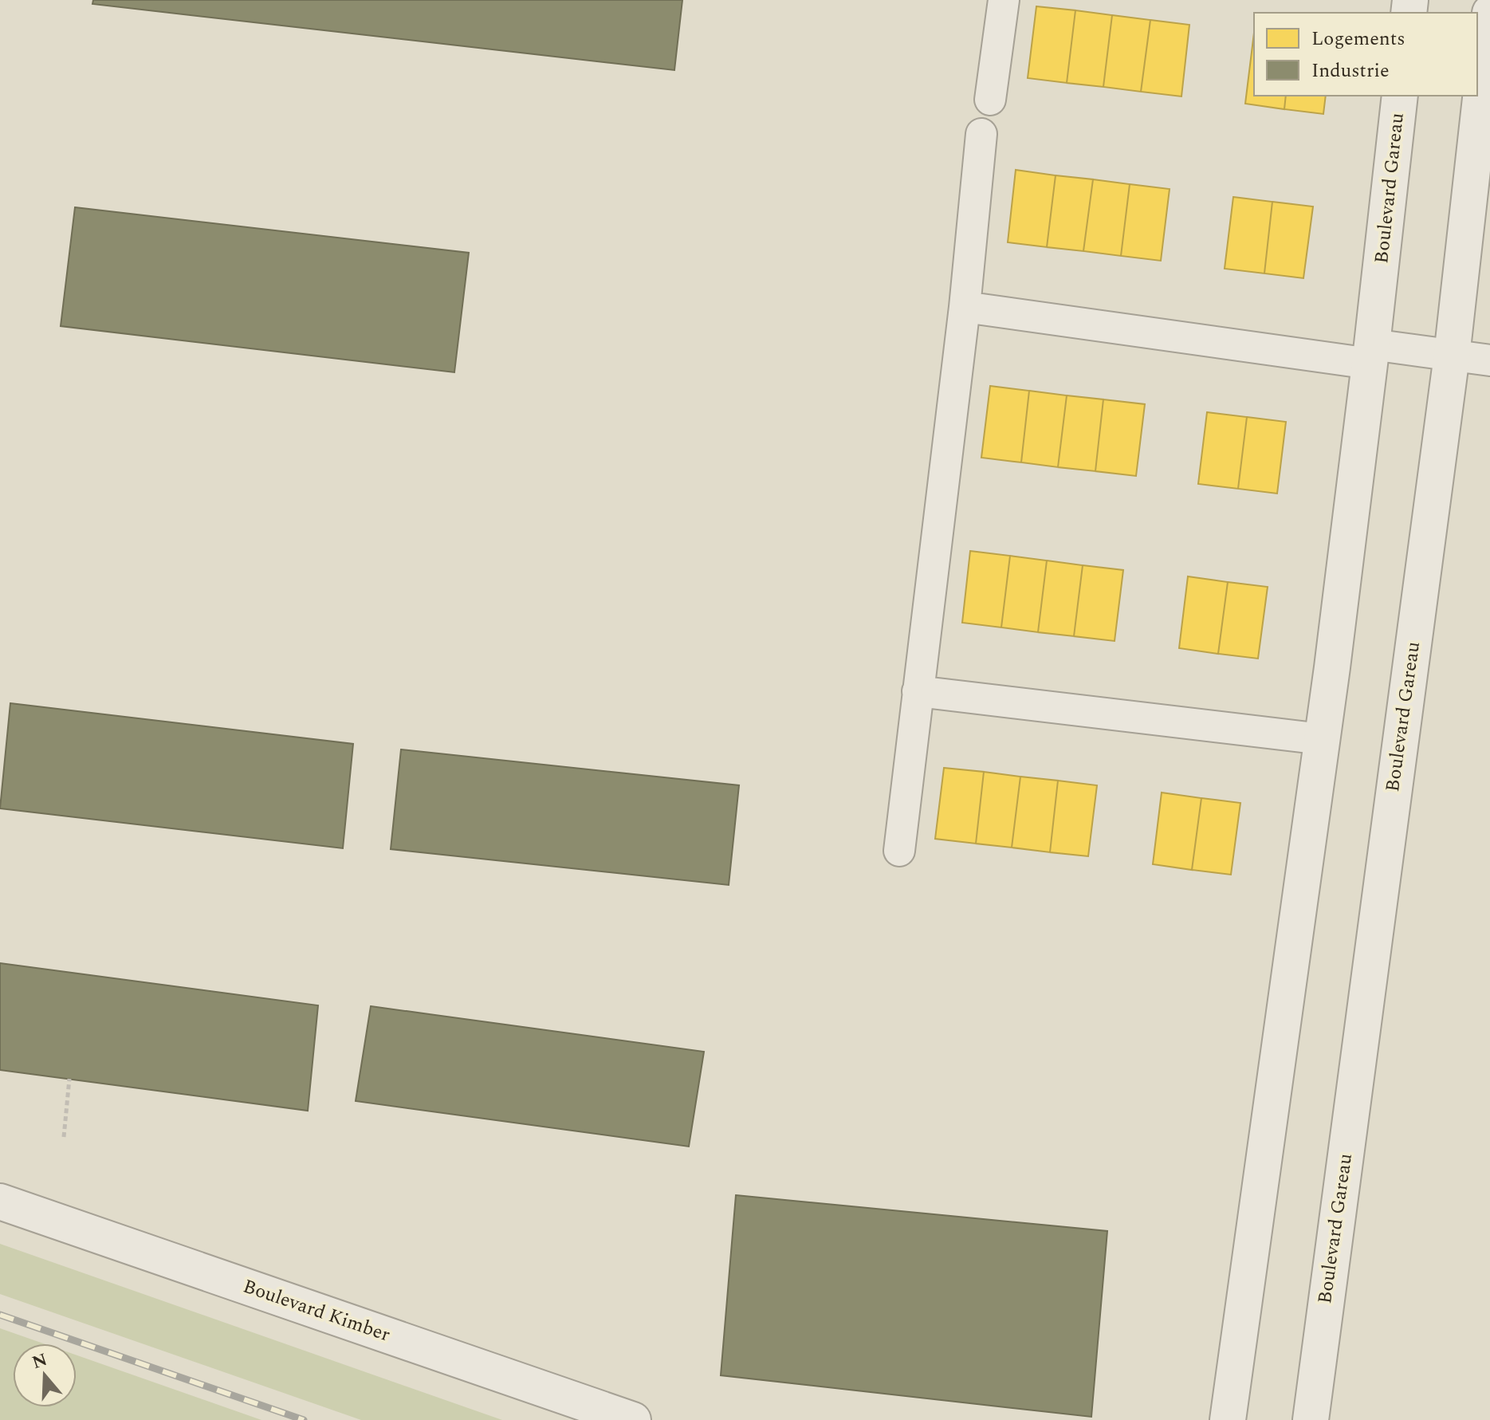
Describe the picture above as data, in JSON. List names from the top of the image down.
{
  "streets": {
    "street": ["Boulevard Gareau", "Boulevard Kimber"]
  },
  "legend": ["Logements", "Industrie"],
  "north": "top"
}
